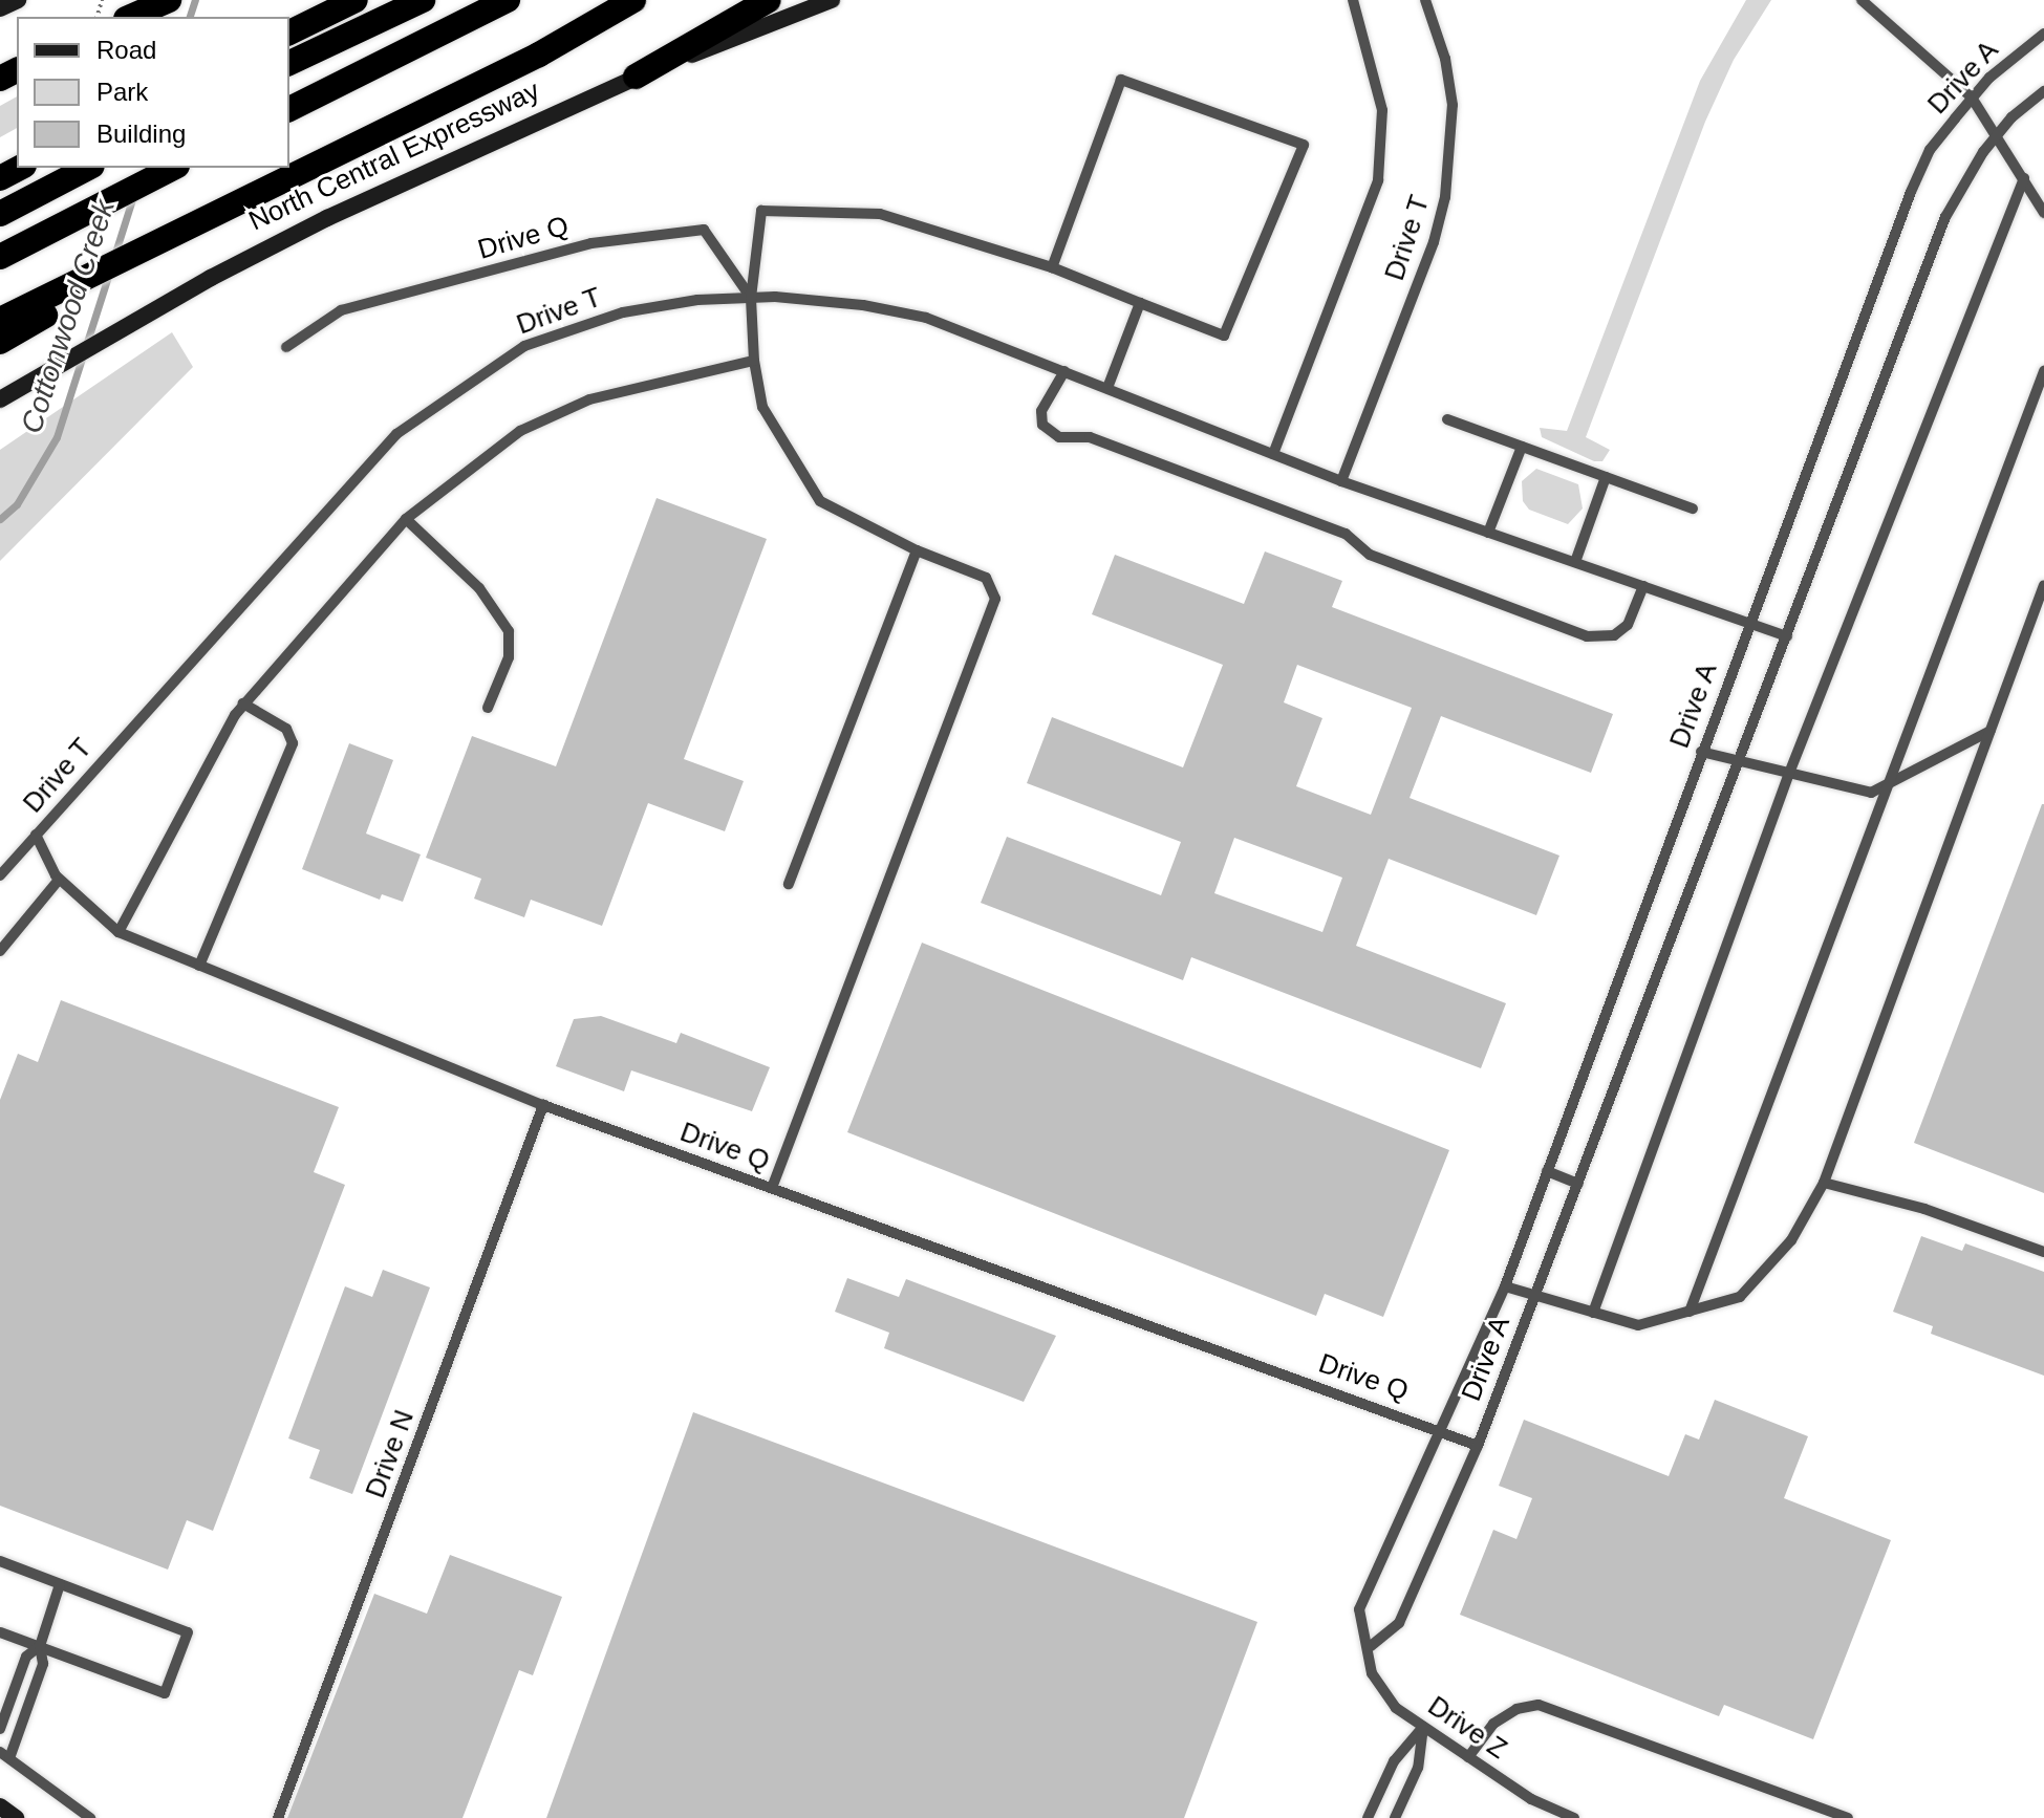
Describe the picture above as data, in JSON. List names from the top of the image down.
{
  "streets": {
    "main road": ["North Central Expressway"],
    "lane": [
      "Drive A",
      "Drive Q",
      "Drive T",
      "Drive N",
      "Drive Z"
    ]
  },
  "crossings": [
    ["Drive A", "Drive Q"],
    ["Drive A", "Drive T"],
    ["Drive A", "Drive Z"],
    ["Drive Q", "Drive T"],
    ["Drive Q", "Drive N"],
    ["Drive Q", "Drive Z"]
  ],
  "water": ["Cottonwood Creek"],
  "legend": ["Road", "Park", "Building"]
}
